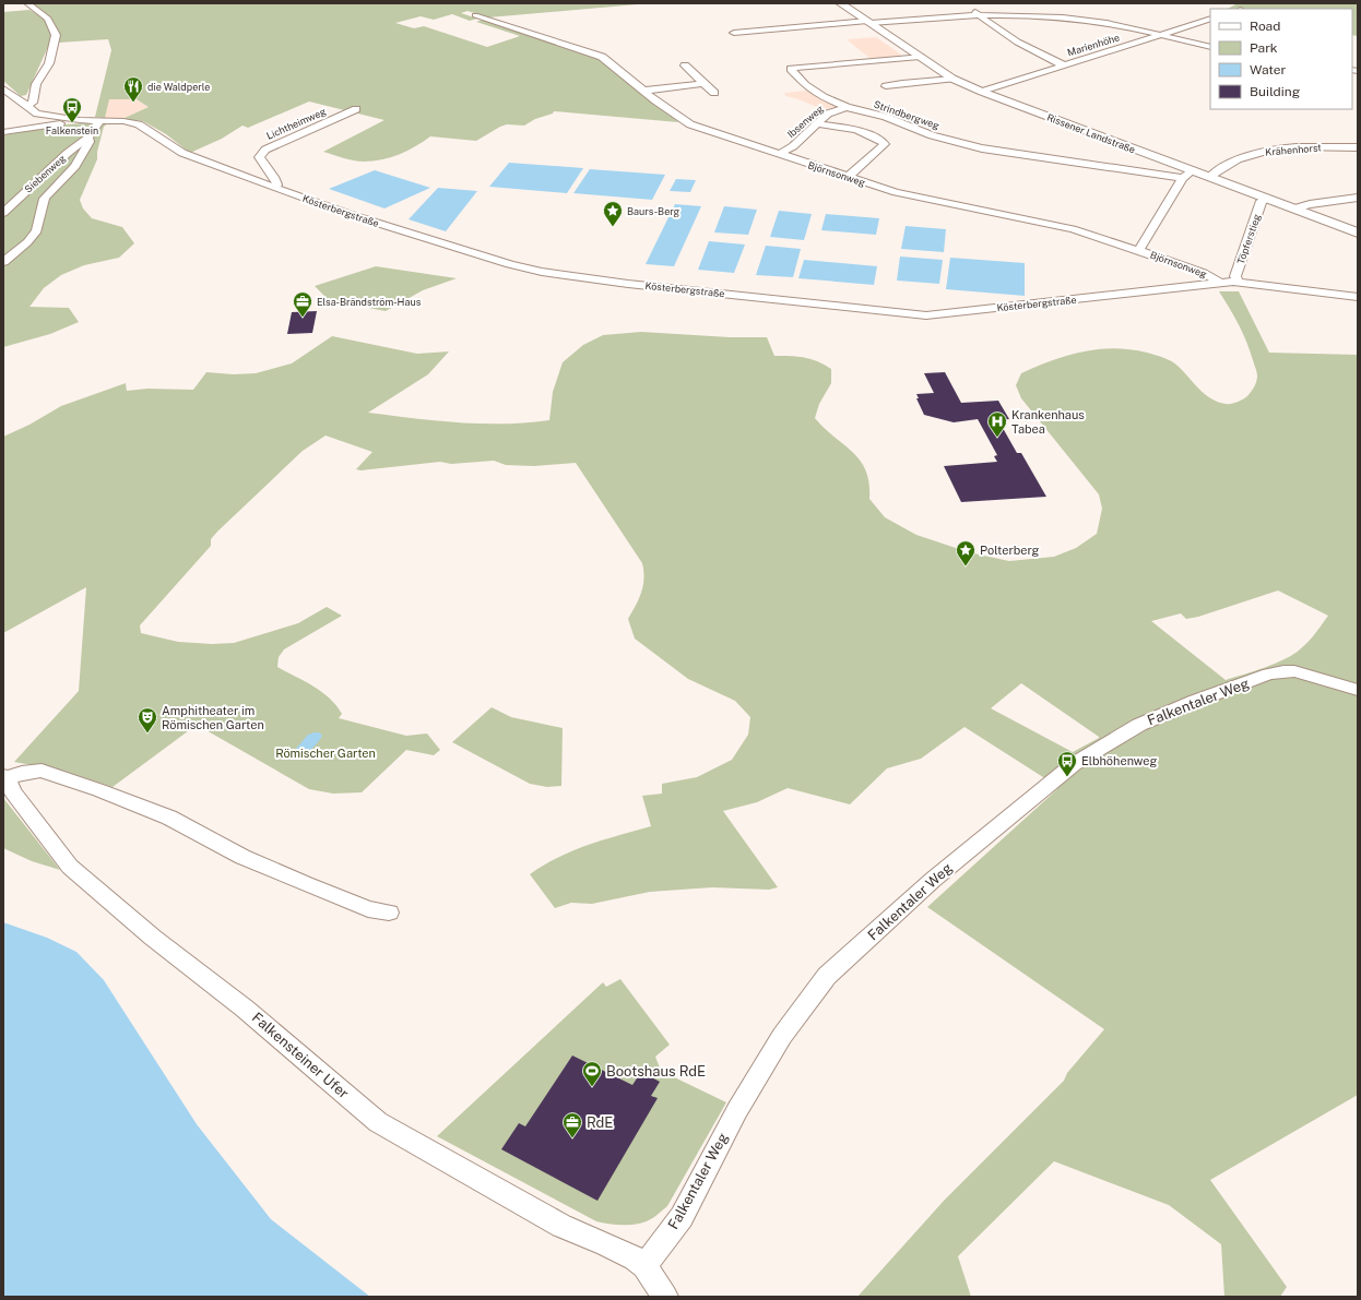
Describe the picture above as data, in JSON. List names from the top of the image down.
{
  "streets": {
    "main road": ["Rissener Landstraße"],
    "street": [
      "Marienhöhe",
      "Strindbergweg",
      "Ibsenweg",
      "Lichtheimweg",
      "Krähenhorst",
      "Siebenweg",
      "Björnsonweg",
      "Kösterbergstraße",
      "Töpferstieg",
      "Falkentaler Weg",
      "Falkensteiner Ufer"
    ]
  },
  "crossings": [
    ["Marienhöhe", "Rissener Landstraße"],
    ["Strindbergweg", "Ibsenweg"],
    ["Strindbergweg", "Rissener Landstraße"],
    ["Ibsenweg", "Björnsonweg"],
    ["Lichtheimweg", "Kösterbergstraße"],
    ["Rissener Landstraße", "Krähenhorst"],
    ["Rissener Landstraße", "Töpferstieg"],
    ["Björnsonweg", "Kösterbergstraße"],
    ["Kösterbergstraße", "Töpferstieg"],
    ["Falkentaler Weg", "Falkensteiner Ufer"]
  ],
  "parks": ["Römischer Garten"],
  "places": {
    "restaurant": ["die Waldperle"],
    "bus stop": ["Falkenstein", "Elbhöhenweg"],
    "place": ["Baurs-Berg", "Polterberg"],
    "office": ["Elsa-Brändström-Haus", "RdE"],
    "hospital": ["Krankenhaus Tabea"],
    "theatre": ["Amphitheater im Römischen Garten"],
    "sports": ["Bootshaus RdE"]
  },
  "legend": [
    "Road",
    "Park",
    "Water",
    "Building"
  ]
}
